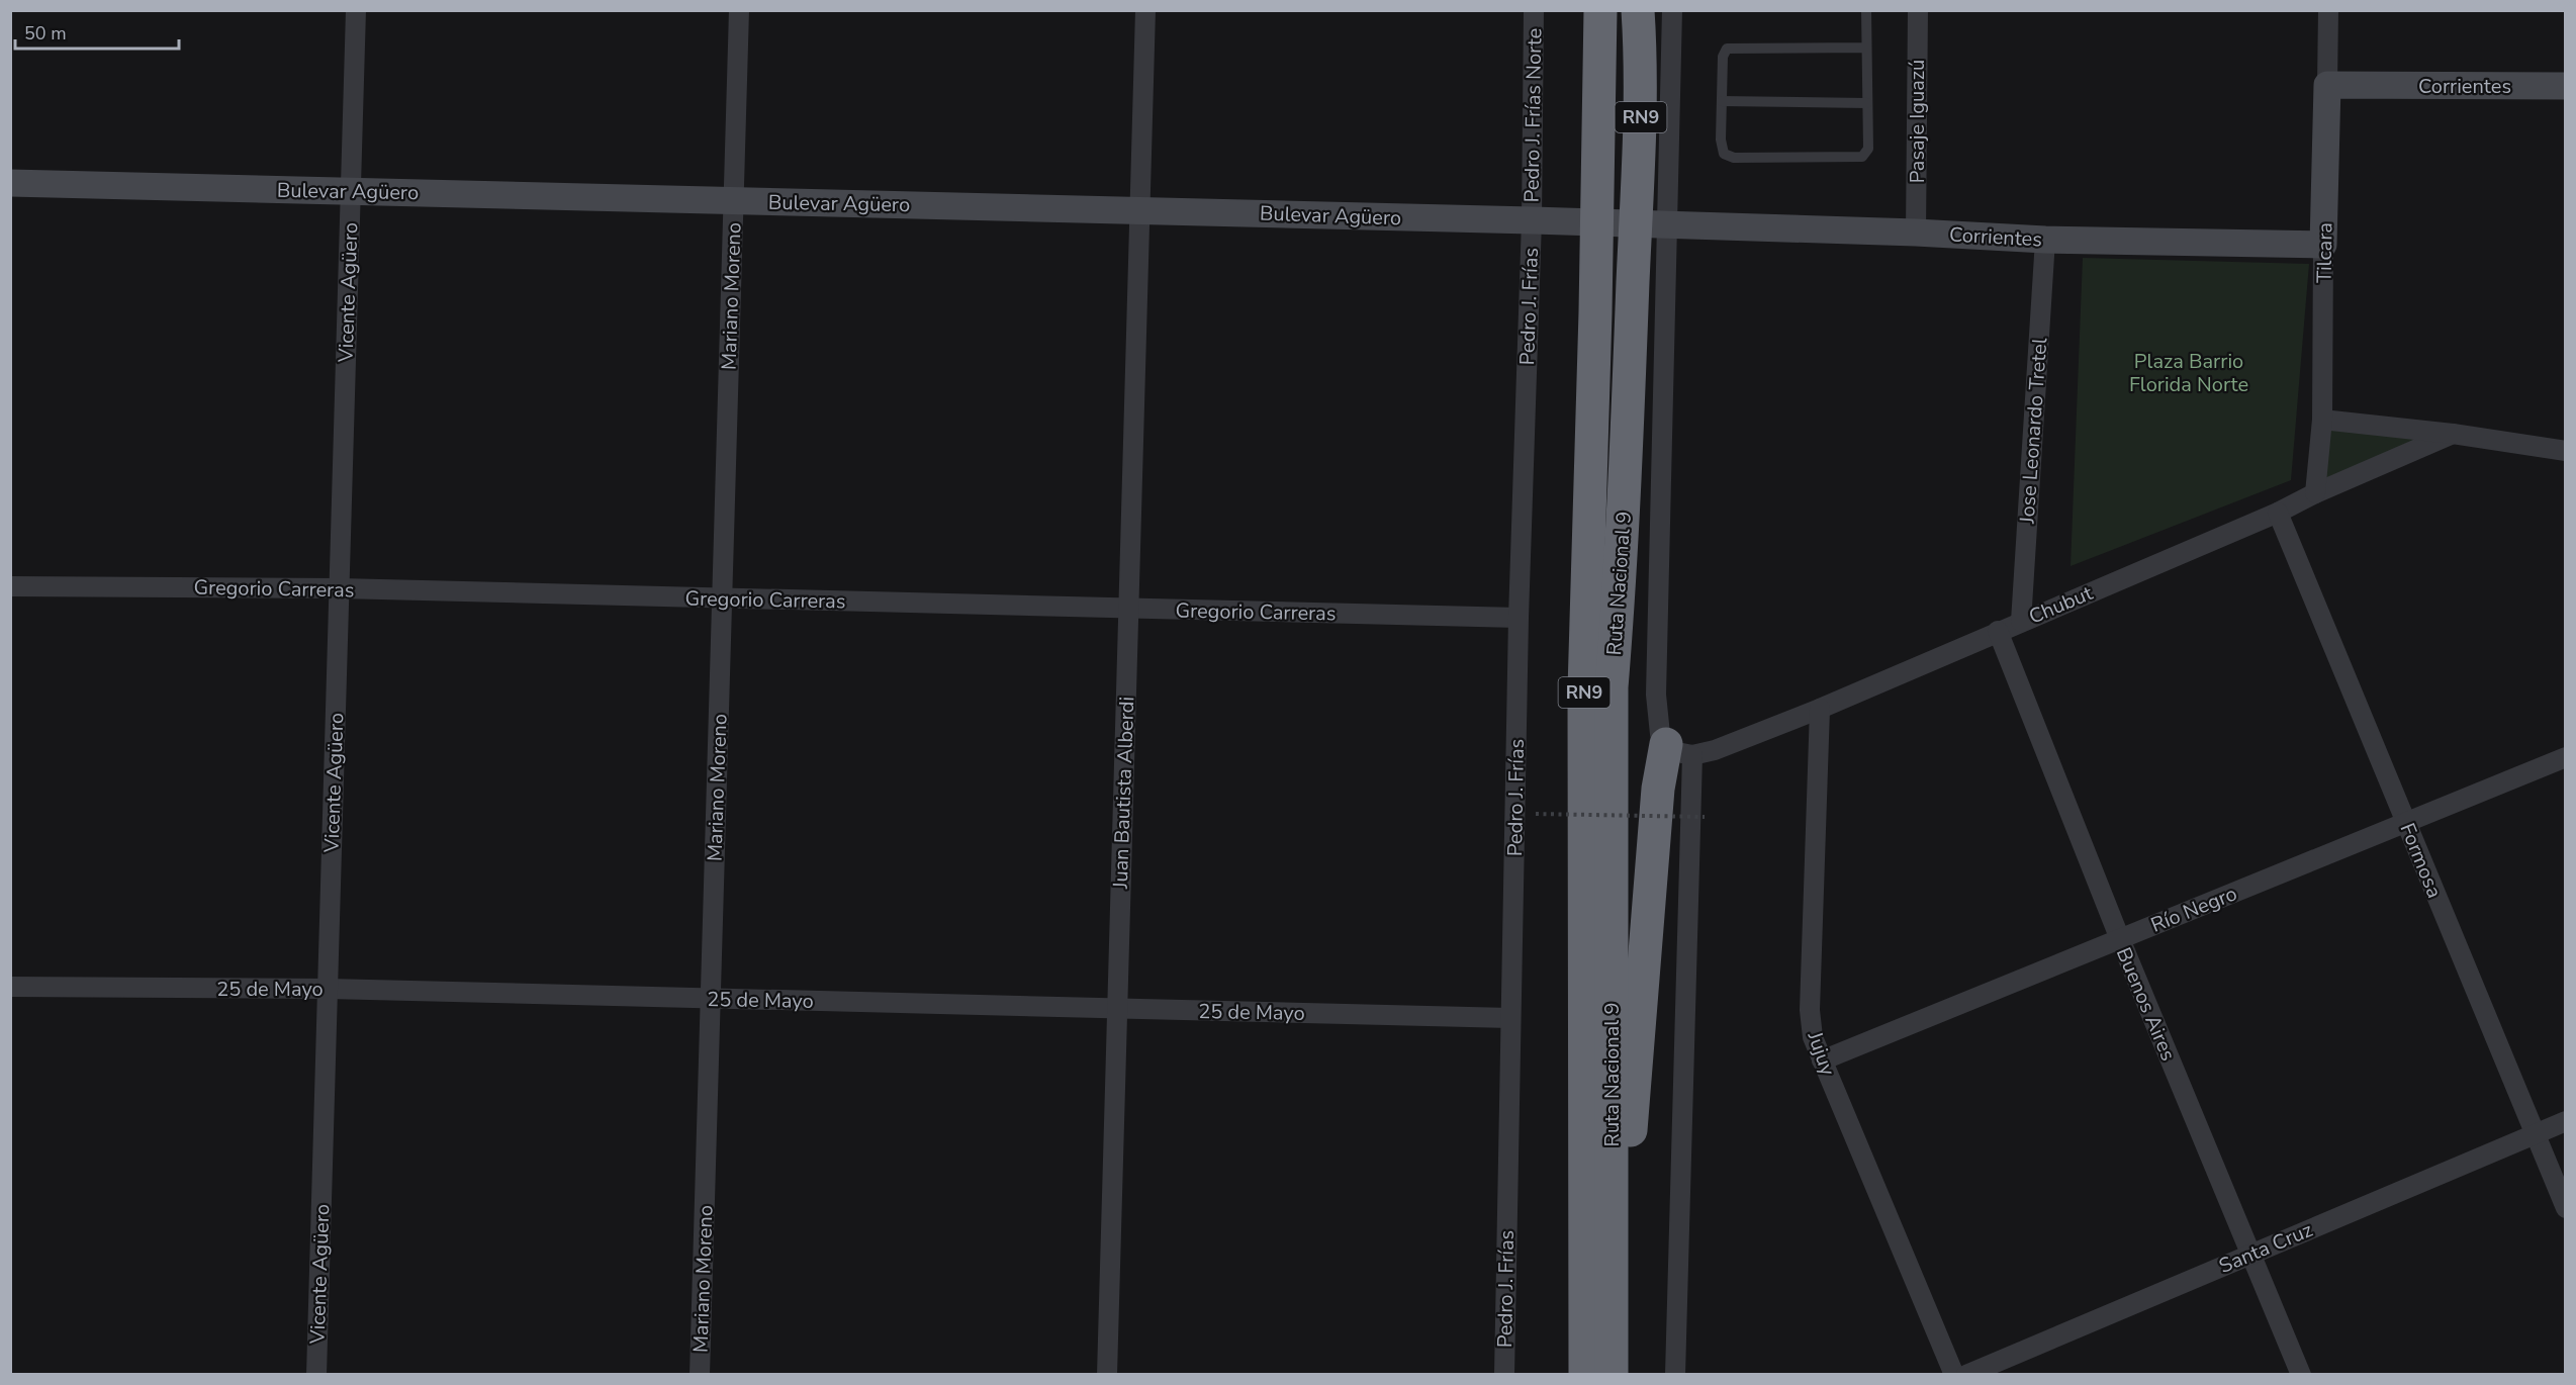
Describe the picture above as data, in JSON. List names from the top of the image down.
{
  "streets": {
    "highway": ["RN9", "Ruta Nacional 9"],
    "main road": ["Corrientes", "Bulevar Agüero", "Tilcara"],
    "street": [
      "Pedro J. Frías Norte",
      "Pasaje Iguazú",
      "Vicente Agüero",
      "Mariano Moreno",
      "Pedro J. Frías",
      "Jose Leonardo Tretel",
      "Gregorio Carreras",
      "Chubut",
      "Juan Bautista Alberdi",
      "Formosa",
      "Río Negro",
      "25 de Mayo",
      "Buenos Aires",
      "Jujuy",
      "Santa Cruz"
    ]
  },
  "crossings": [
    ["Corrientes", "Pasaje Iguazú"],
    ["Corrientes", "Bulevar Agüero"],
    ["Corrientes", "Tilcara"],
    ["Corrientes", "Jose Leonardo Tretel"],
    ["Corrientes", "Ruta Nacional 9"],
    ["Pedro J. Frías Norte", "Bulevar Agüero"],
    ["Pedro J. Frías Norte", "Pedro J. Frías"],
    ["Bulevar Agüero", "Vicente Agüero"],
    ["Bulevar Agüero", "Mariano Moreno"],
    ["Bulevar Agüero", "Pedro J. Frías"],
    ["Bulevar Agüero", "Ruta Nacional 9"],
    ["Bulevar Agüero", "Juan Bautista Alberdi"],
    ["Tilcara", "Chubut"],
    ["Vicente Agüero", "Gregorio Carreras"],
    ["Vicente Agüero", "25 de Mayo"],
    ["Mariano Moreno", "Gregorio Carreras"],
    ["Mariano Moreno", "25 de Mayo"],
    ["Pedro J. Frías", "Gregorio Carreras"],
    ["Pedro J. Frías", "25 de Mayo"],
    ["Jose Leonardo Tretel", "Chubut"],
    ["Gregorio Carreras", "Juan Bautista Alberdi"],
    ["Chubut", "Formosa"],
    ["Chubut", "Buenos Aires"],
    ["Chubut", "Jujuy"],
    ["Juan Bautista Alberdi", "25 de Mayo"],
    ["Formosa", "Río Negro"],
    ["Formosa", "Santa Cruz"],
    ["Río Negro", "Buenos Aires"],
    ["Río Negro", "Jujuy"],
    ["Buenos Aires", "Santa Cruz"]
  ],
  "parks": ["Plaza Barrio Florida Norte"],
  "scale_bar": "50 m"
}
